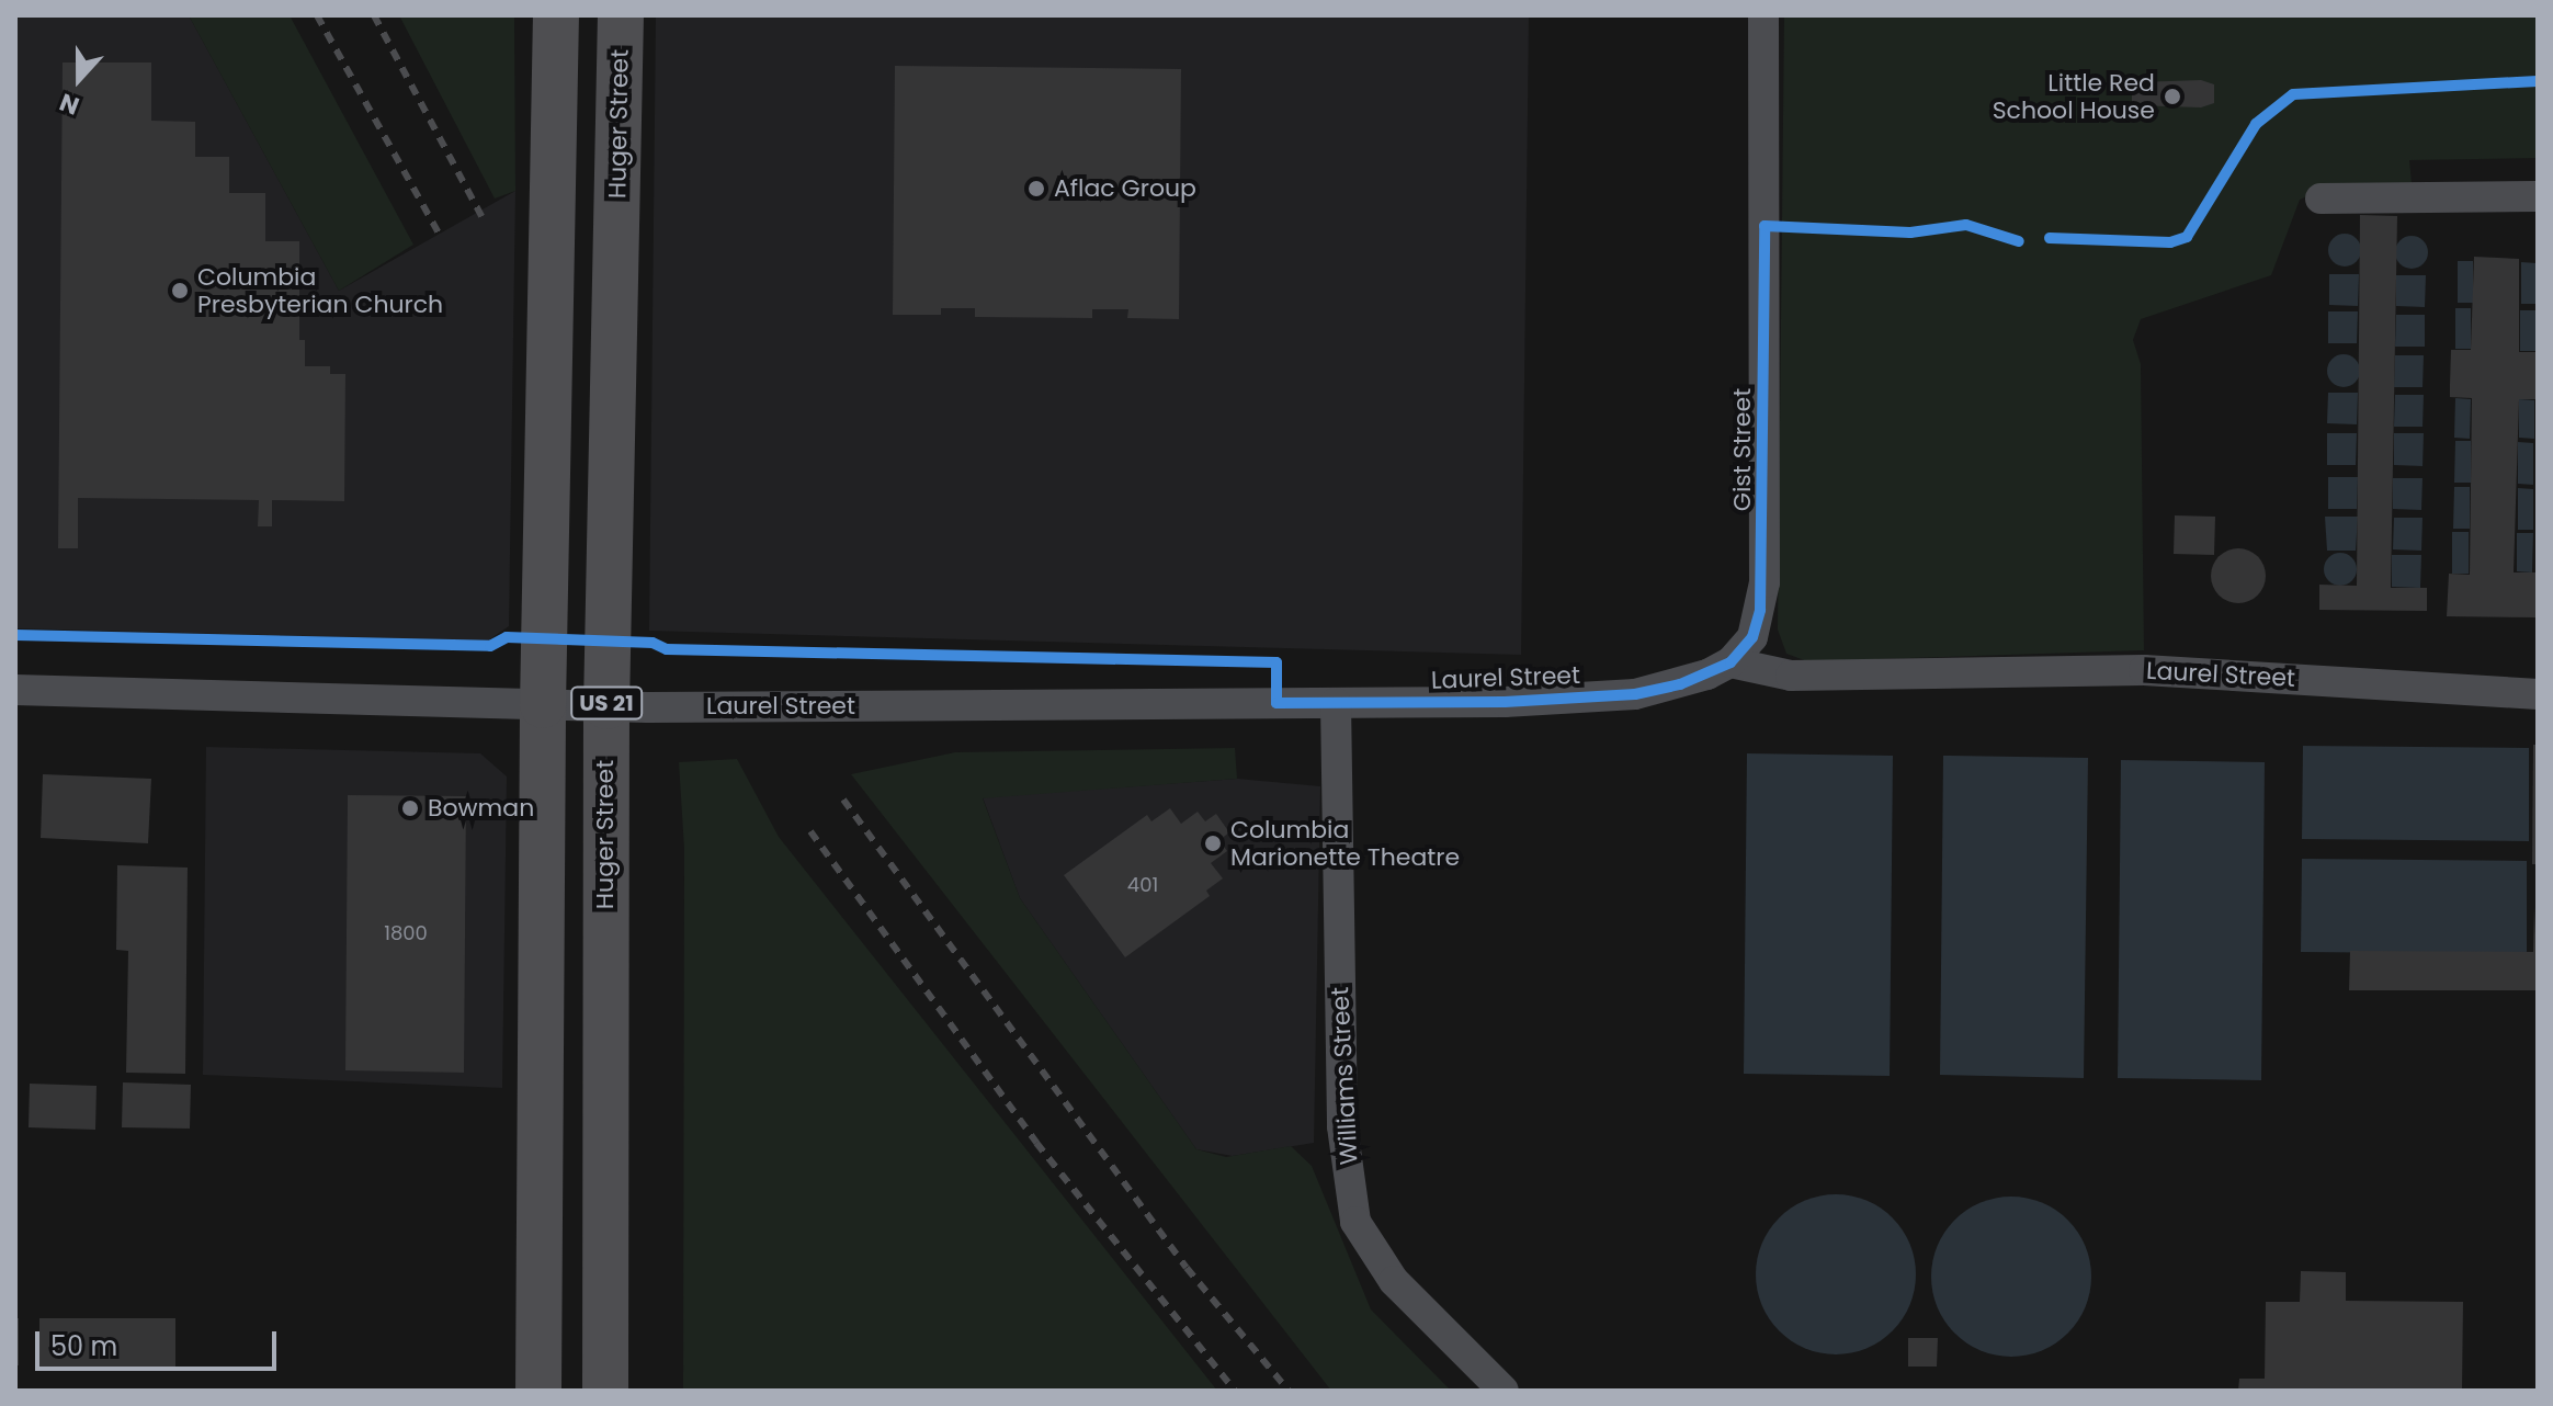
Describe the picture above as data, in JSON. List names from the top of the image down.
{
  "streets": {
    "highway": ["Huger Street", "US 21"],
    "street": ["Gist Street", "Laurel Street", "Williams Street"]
  },
  "crossings": [
    ["Huger Street", "Laurel Street"],
    ["Gist Street", "Laurel Street"],
    ["Laurel Street", "US 21"],
    ["Laurel Street", "Williams Street"]
  ],
  "places": [
    "Little Red School House",
    "Aflac Group",
    "Columbia Presbyterian Church",
    "Bowman",
    "Columbia Marionette Theatre"
  ],
  "house_numbers": ["401", "1800"],
  "scale_bar": "50 m",
  "north": "bottom"
}
